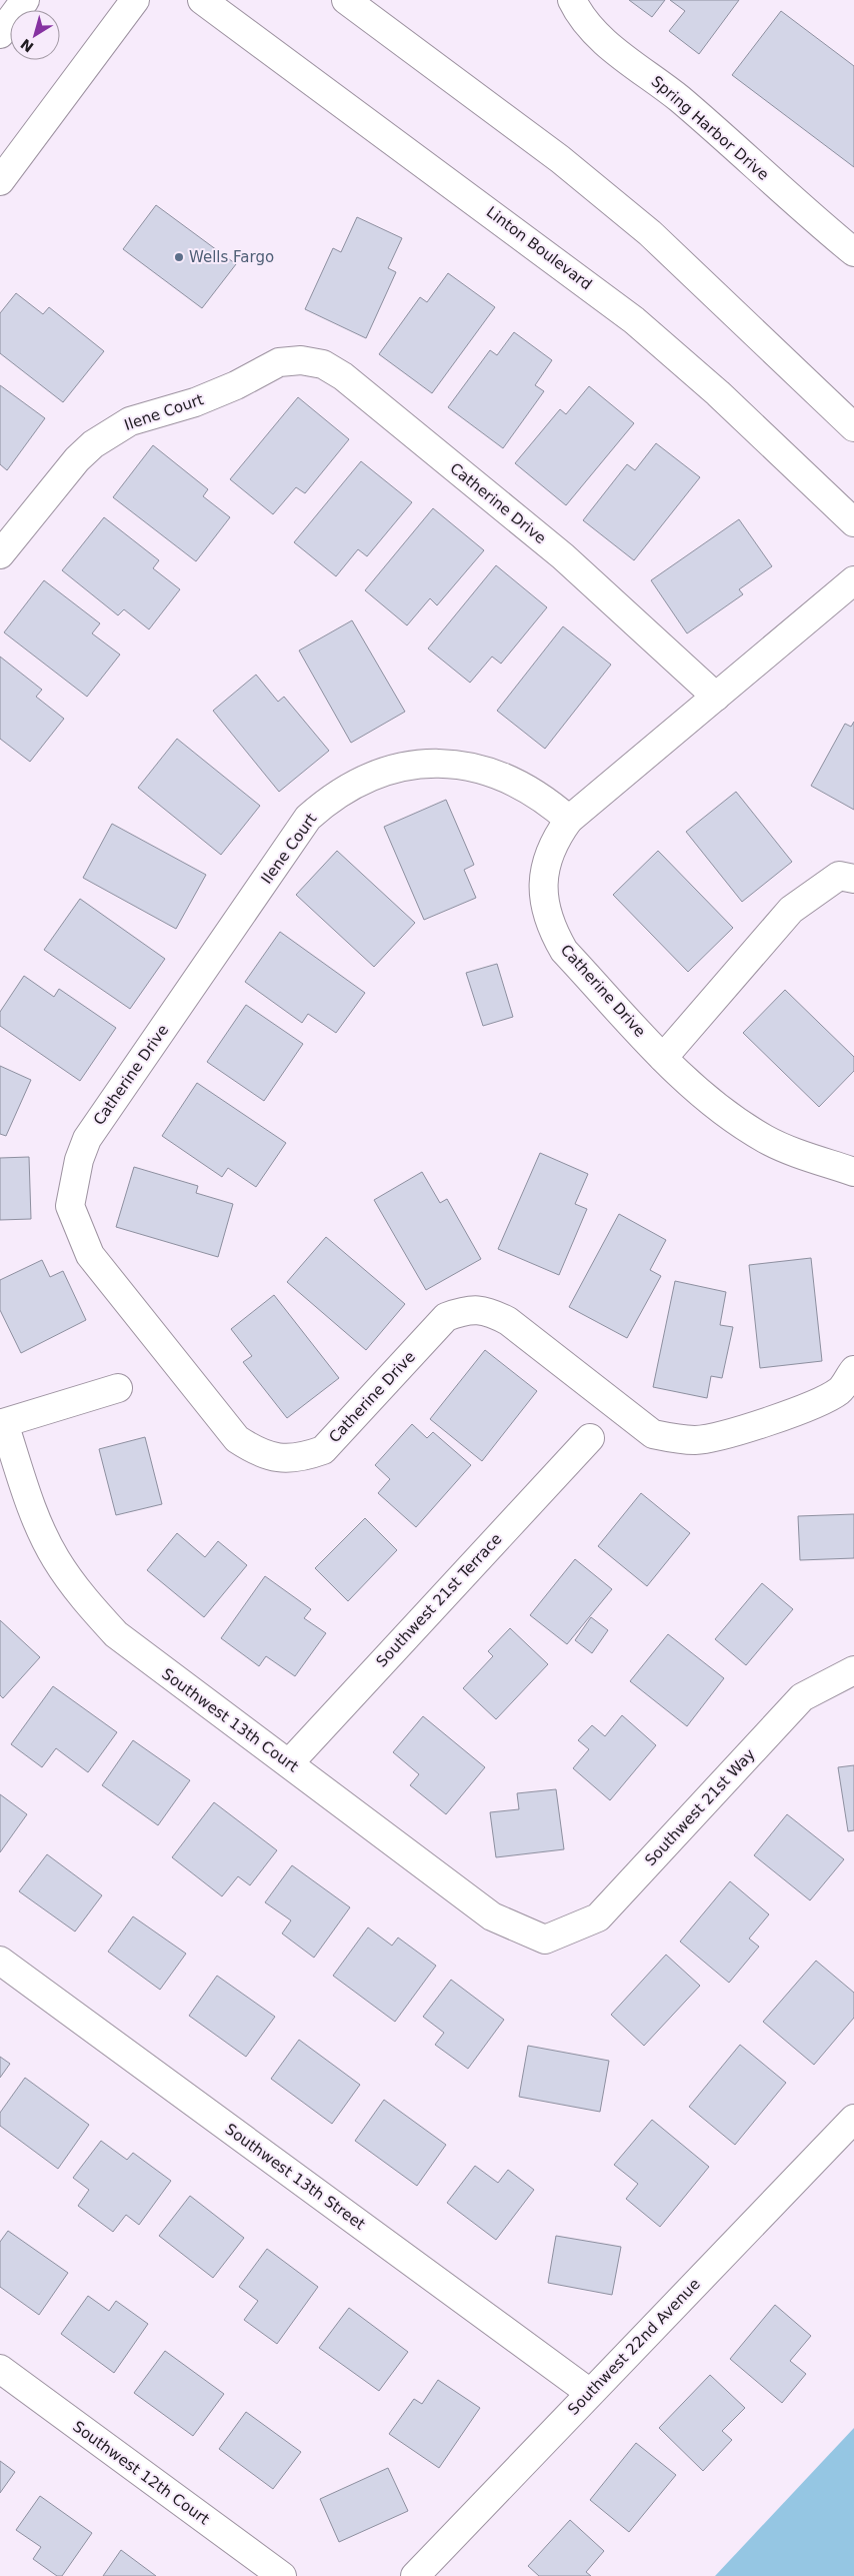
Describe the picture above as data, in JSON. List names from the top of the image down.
{
  "streets": {
    "street": [
      "Spring Harbor Drive",
      "Linton Boulevard",
      "Ilene Court",
      "Catherine Drive",
      "Southwest 21st Terrace",
      "Southwest 13th Court",
      "Southwest 21st Way",
      "Southwest 13th Street",
      "Southwest 22nd Avenue",
      "Southwest 12th Court"
    ]
  },
  "crossings": [
    ["Ilene Court", "Catherine Drive"],
    ["Southwest 21st Terrace", "Southwest 13th Court"],
    ["Southwest 13th Court", "Southwest 21st Way"],
    ["Southwest 13th Street", "Southwest 22nd Avenue"]
  ],
  "places": ["Wells Fargo"],
  "north": "bottom left"
}
